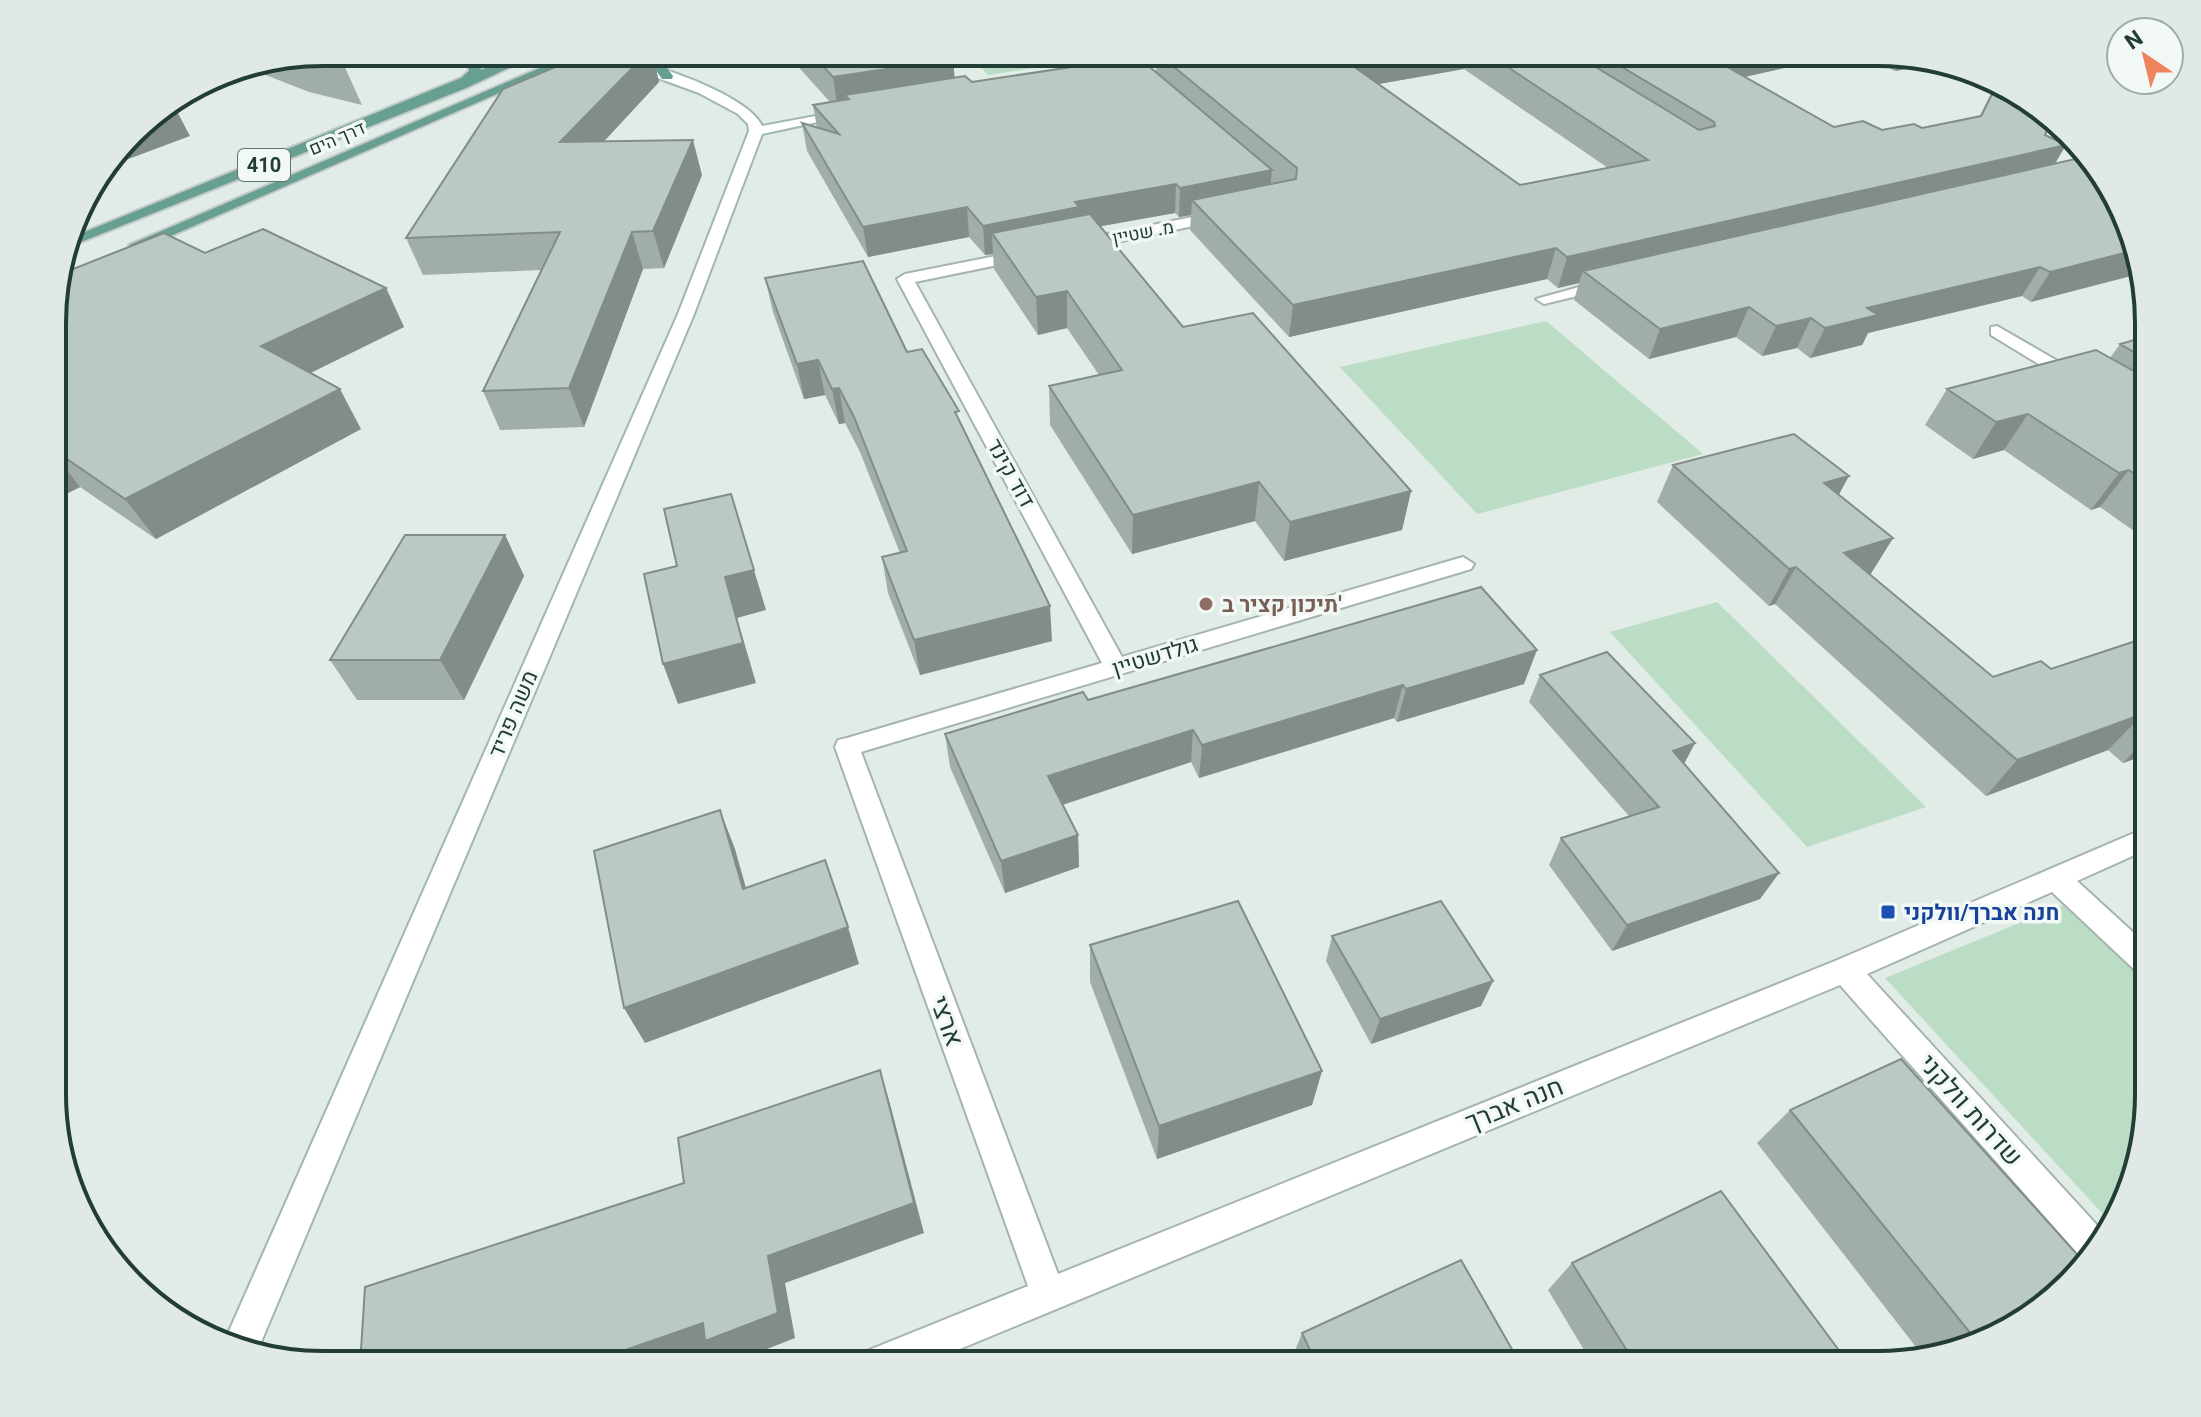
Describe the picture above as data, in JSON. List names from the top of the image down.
{
  "streets": {
    "main road": ["דרך הים", "410"],
    "street": [
      "מ. שטיין",
      "דוד קינד",
      "גולדשטיין",
      "משה פריד",
      "ארצי",
      "חנה אברך",
      "שדרות וולקני"
    ]
  },
  "crossings": [
    ["מ. שטיין", "דוד קינד"],
    ["דוד קינד", "גולדשטיין"],
    ["גולדשטיין", "ארצי"],
    ["ארצי", "חנה אברך"],
    ["חנה אברך", "שדרות וולקני"]
  ],
  "places": {
    "other": ["תיכון קציר ב'"],
    "transit": ["חנה אברך/וולקני"]
  },
  "north": "top left"
}
